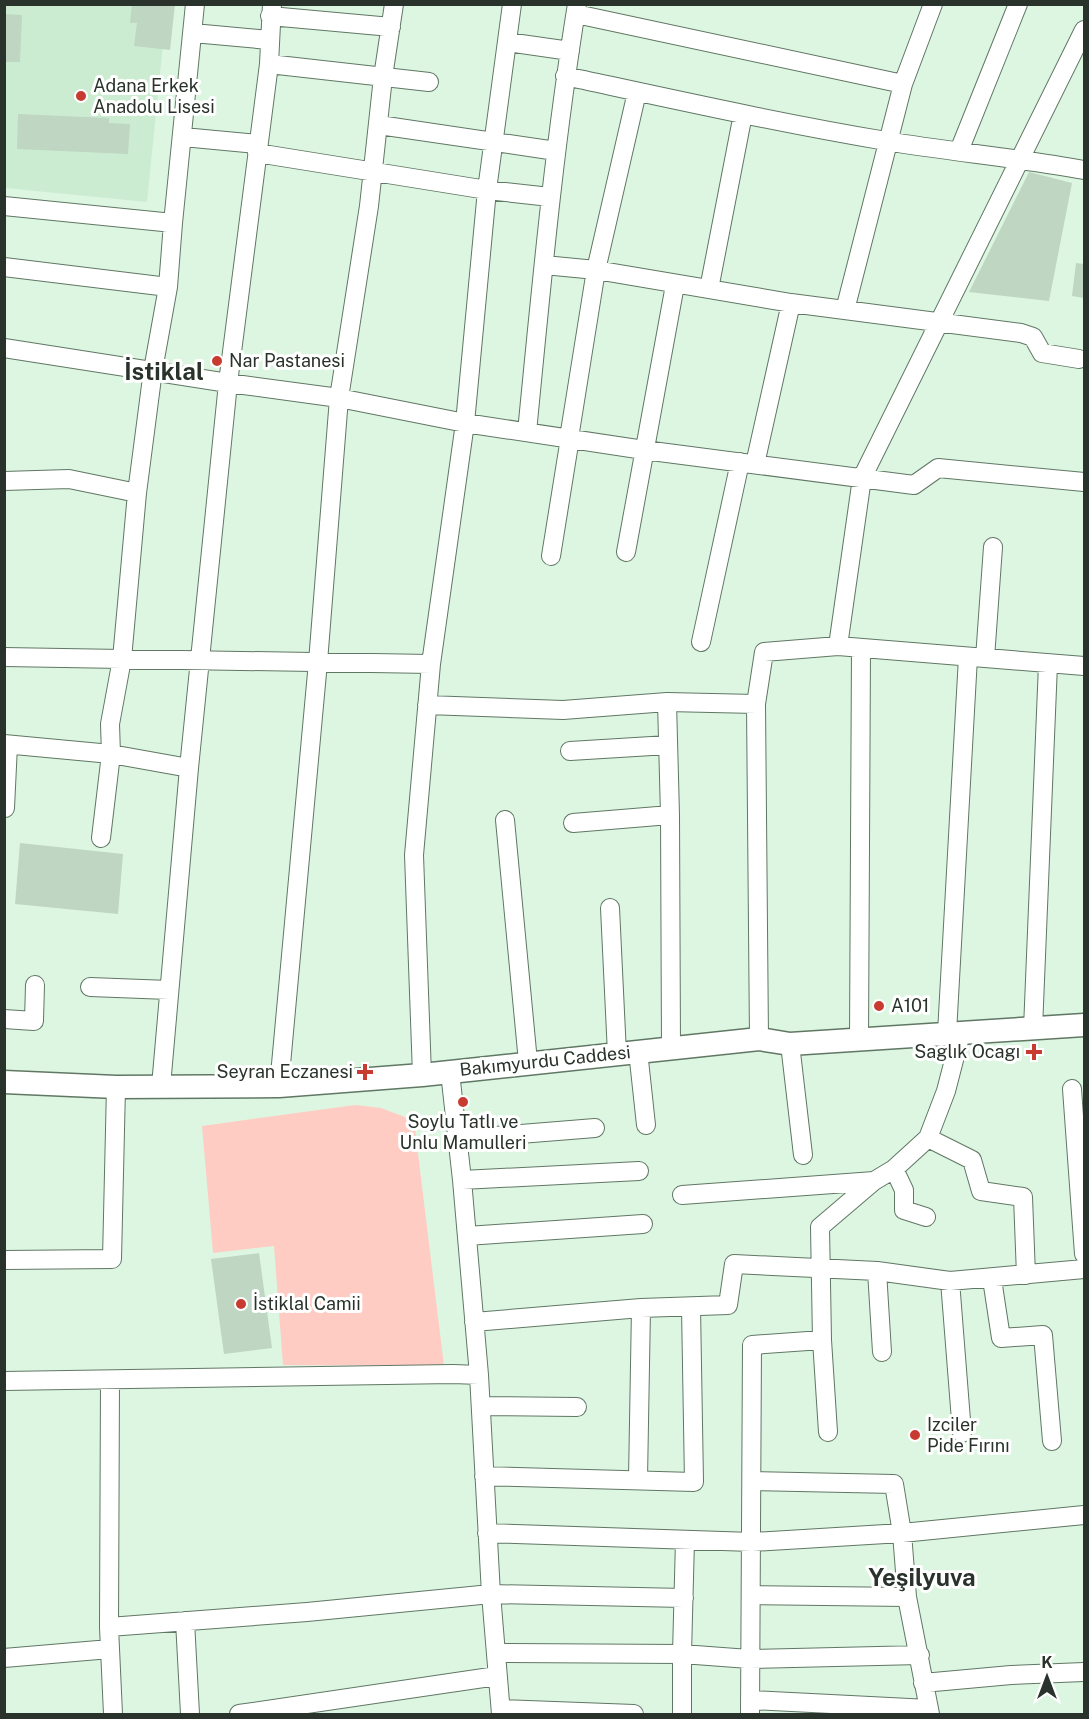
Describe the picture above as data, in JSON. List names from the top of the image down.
{
  "streets": {
    "main road": ["Bakımyurdu Caddesi"]
  },
  "districts": ["İstiklal", "Yeşilyuva"],
  "places": {
    "other": [
      "Adana Erkek Anadolu Lisesi",
      "Nar Pastanesi",
      "A101",
      "Soylu Tatlı ve Unlu Mamulleri",
      "İstiklal Camii",
      "Izciler Pide Fırını"
    ],
    "health": ["Saglık Ocagı", "Seyran Eczanesi"]
  },
  "north": "top"
}
